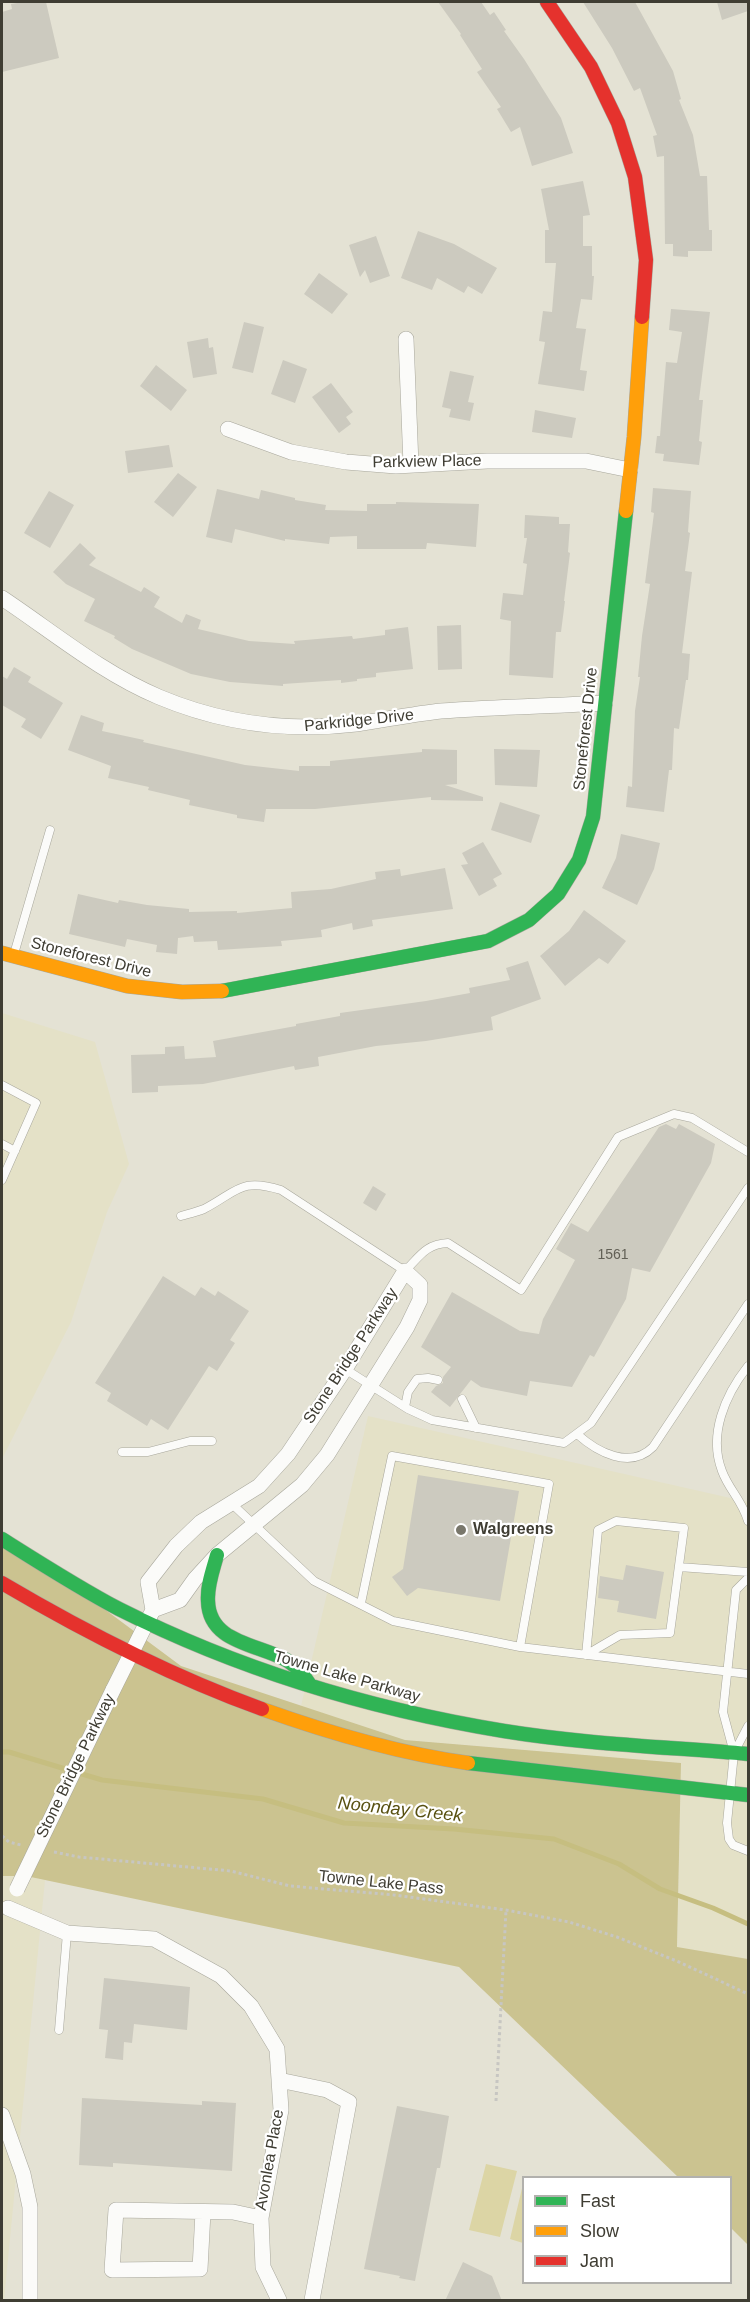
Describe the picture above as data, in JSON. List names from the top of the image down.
{
  "streets": {
    "main road": ["Stoneforest Drive", "Towne Lake Parkway"],
    "street": [
      "Parkview Place",
      "Parkridge Drive",
      "Stone Bridge Parkway",
      "Avonlea Place"
    ],
    "path": ["Towne Lake Pass"]
  },
  "crossings": [
    ["Parkview Place", "Stoneforest Drive"],
    ["Parkridge Drive", "Stoneforest Drive"],
    ["Stone Bridge Parkway", "Towne Lake Parkway"],
    ["Stone Bridge Parkway", "Avonlea Place"]
  ],
  "water": ["Noonday Creek"],
  "places": ["Walgreens"],
  "house_numbers": ["1561"],
  "legend": ["Fast", "Slow", "Jam"]
}
